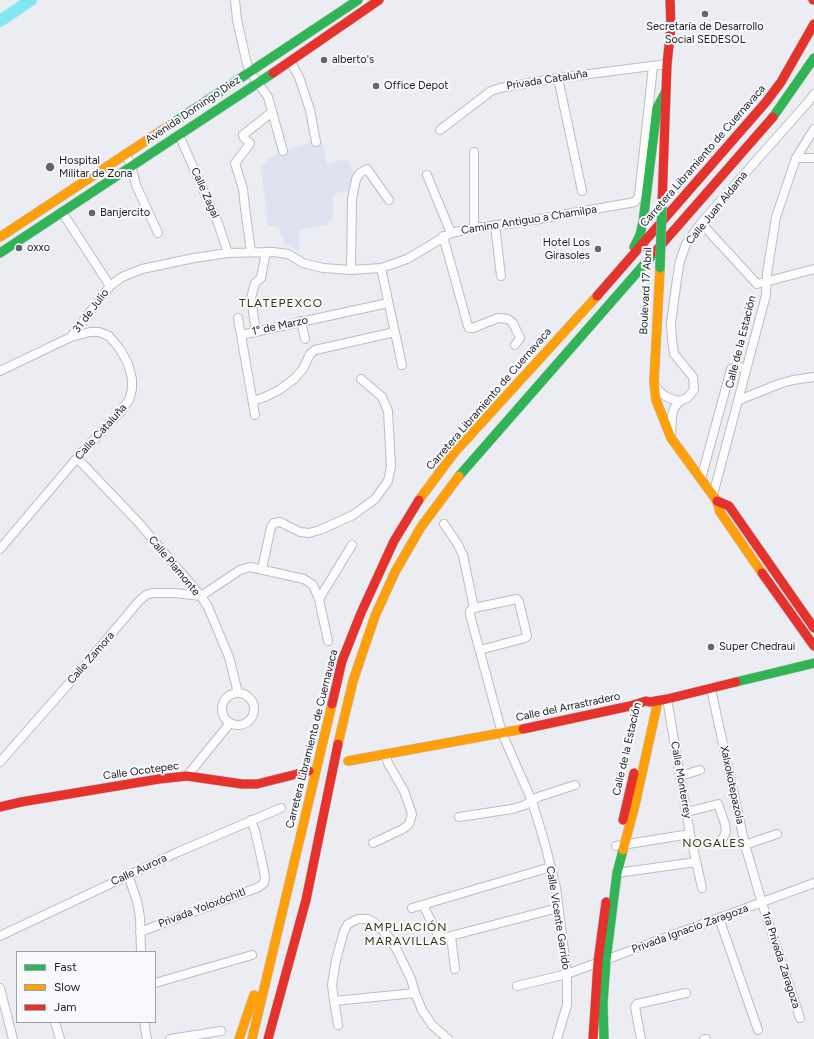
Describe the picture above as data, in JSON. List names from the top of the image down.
{
  "streets": {
    "main road": [
      "Avenida Domingo Diez",
      "Carretera Libramiento de Cuernavaca",
      "Boulevard 17 Abril",
      "Calle de la Estación",
      "Calle del Arrastradero",
      "Calle Ocotepec"
    ],
    "street": [
      "Privada Cataluña",
      "Calle Zagal",
      "Calle Juan Aldama",
      "Camino Antiguo a Chamilpa",
      "31 de Julio",
      "1° de Marzo",
      "Calle Cataluña",
      "Calle Piamonte",
      "Calle Zamora",
      "Calle Monterrey",
      "Xalxokotepazola",
      "Calle Aurora",
      "Privada Yoloxóchitl",
      "Calle Vicente Garrido",
      "Privada Ignacio Zaragoza",
      "1ra Privada Zaragoza"
    ]
  },
  "crossings": [
    ["Privada Cataluña", "Camino Antiguo a Chamilpa"],
    ["Privada Cataluña", "Boulevard 17 Abril"],
    ["Avenida Domingo Diez", "Calle Zagal"],
    ["Calle Zagal", "Camino Antiguo a Chamilpa"],
    ["Calle Juan Aldama", "Boulevard 17 Abril"],
    ["Camino Antiguo a Chamilpa", "31 de Julio"],
    ["Boulevard 17 Abril", "Calle de la Estación"],
    ["31 de Julio", "Calle Cataluña"],
    ["Calle de la Estación", "Calle del Arrastradero"],
    ["Calle de la Estación", "Privada Ignacio Zaragoza"],
    ["Calle Cataluña", "Calle Piamonte"],
    ["Calle Piamonte", "Calle Zamora"],
    ["Calle del Arrastradero", "Calle Monterrey"],
    ["Calle del Arrastradero", "Xalxokotepazola"],
    ["Calle del Arrastradero", "Calle Vicente Garrido"],
    ["Xalxokotepazola", "Privada Ignacio Zaragoza"],
    ["Xalxokotepazola", "1ra Privada Zaragoza"],
    ["Calle Aurora", "Privada Yoloxóchitl"],
    ["Calle Vicente Garrido", "Privada Ignacio Zaragoza"],
    ["Privada Ignacio Zaragoza", "1ra Privada Zaragoza"]
  ],
  "districts": ["TLATEPEXCO", "NOGALES", "AMPLIACIÓN MARAVILLAS"],
  "places": [
    "Secretaría de Desarrollo Social SEDESOL",
    "alberto's",
    "Office Depot",
    "Hospital Militar de Zona",
    "Banjercito",
    "oxxo",
    "Hotel Los Girasoles",
    "Super Chedraui"
  ],
  "legend": ["Fast", "Slow", "Jam"]
}
